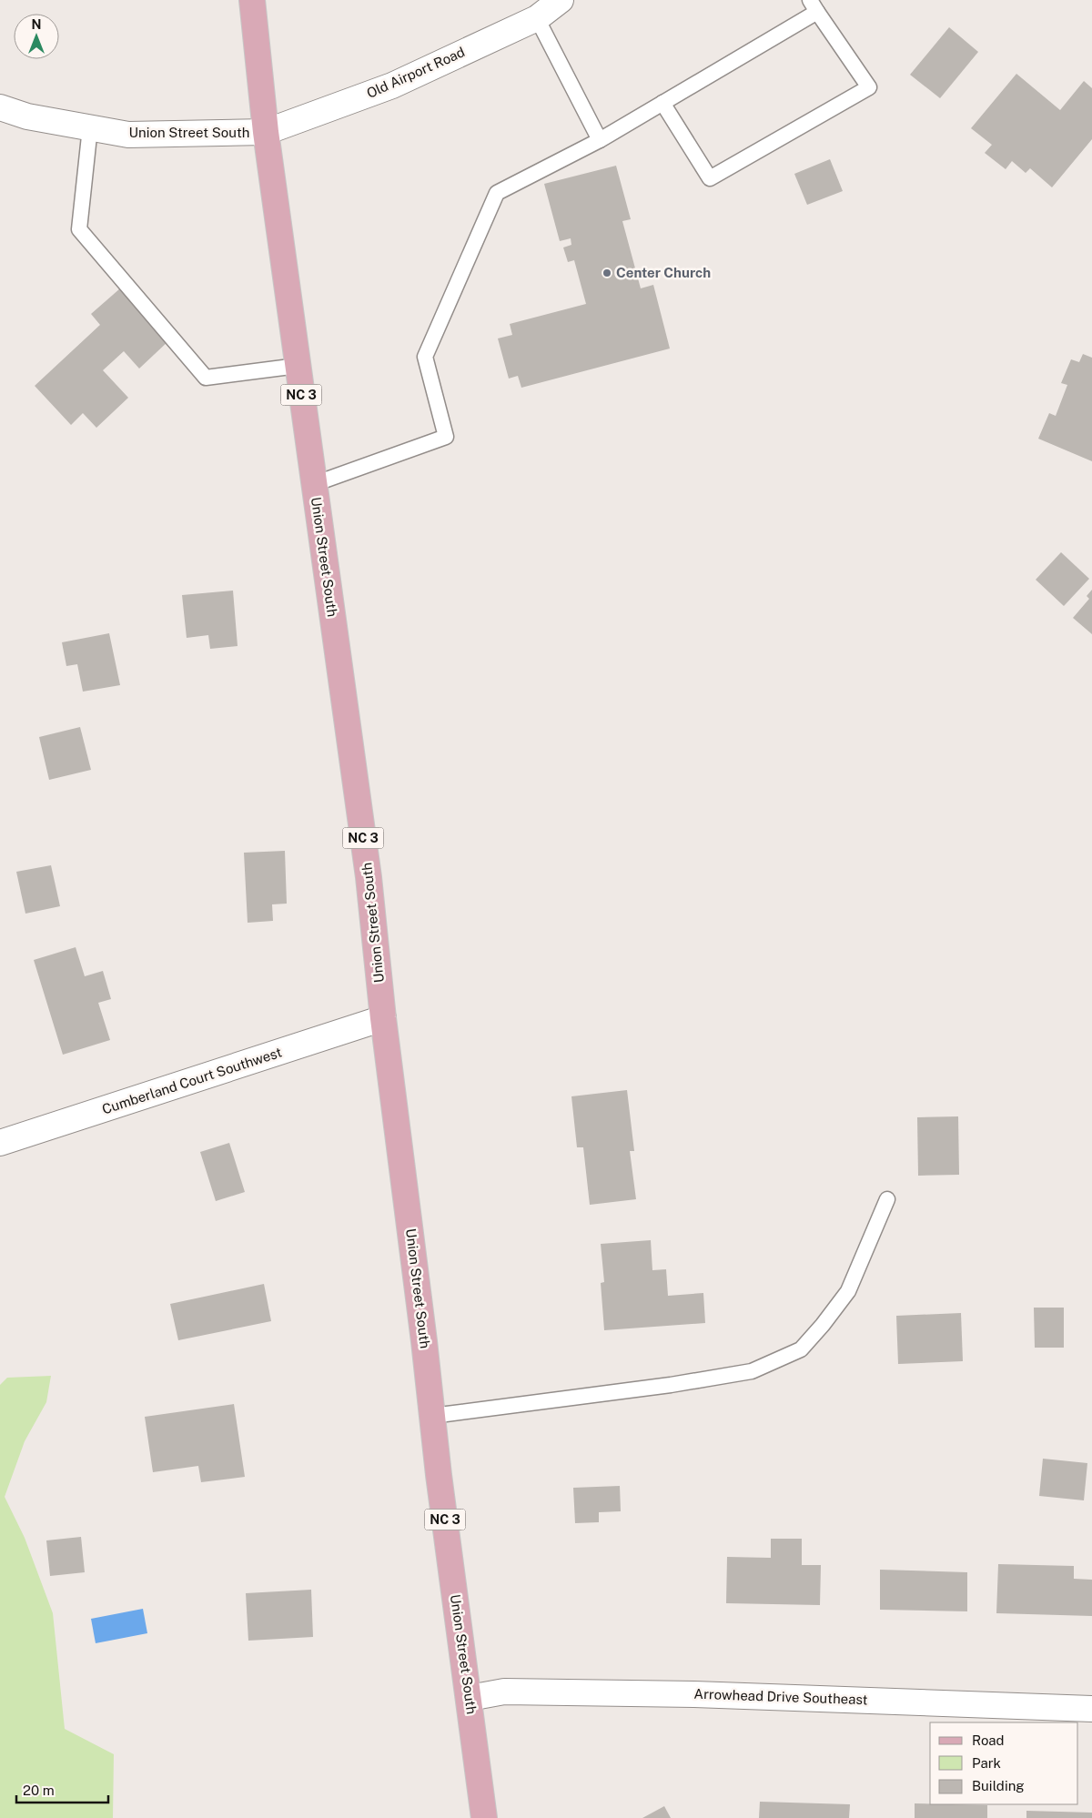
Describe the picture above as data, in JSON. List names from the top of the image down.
{
  "streets": {
    "main road": ["Union Street South", "NC 3"],
    "street": ["Old Airport Road", "Cumberland Court Southwest", "Arrowhead Drive Southeast"]
  },
  "crossings": [
    ["Old Airport Road", "Union Street South"],
    ["Old Airport Road", "NC 3"],
    ["Union Street South", "NC 3"],
    ["Union Street South", "Cumberland Court Southwest"],
    ["Union Street South", "Arrowhead Drive Southeast"]
  ],
  "places": ["Center Church"],
  "legend": ["Road", "Park", "Building"],
  "scale_bar": "20 m",
  "north": "top"
}
